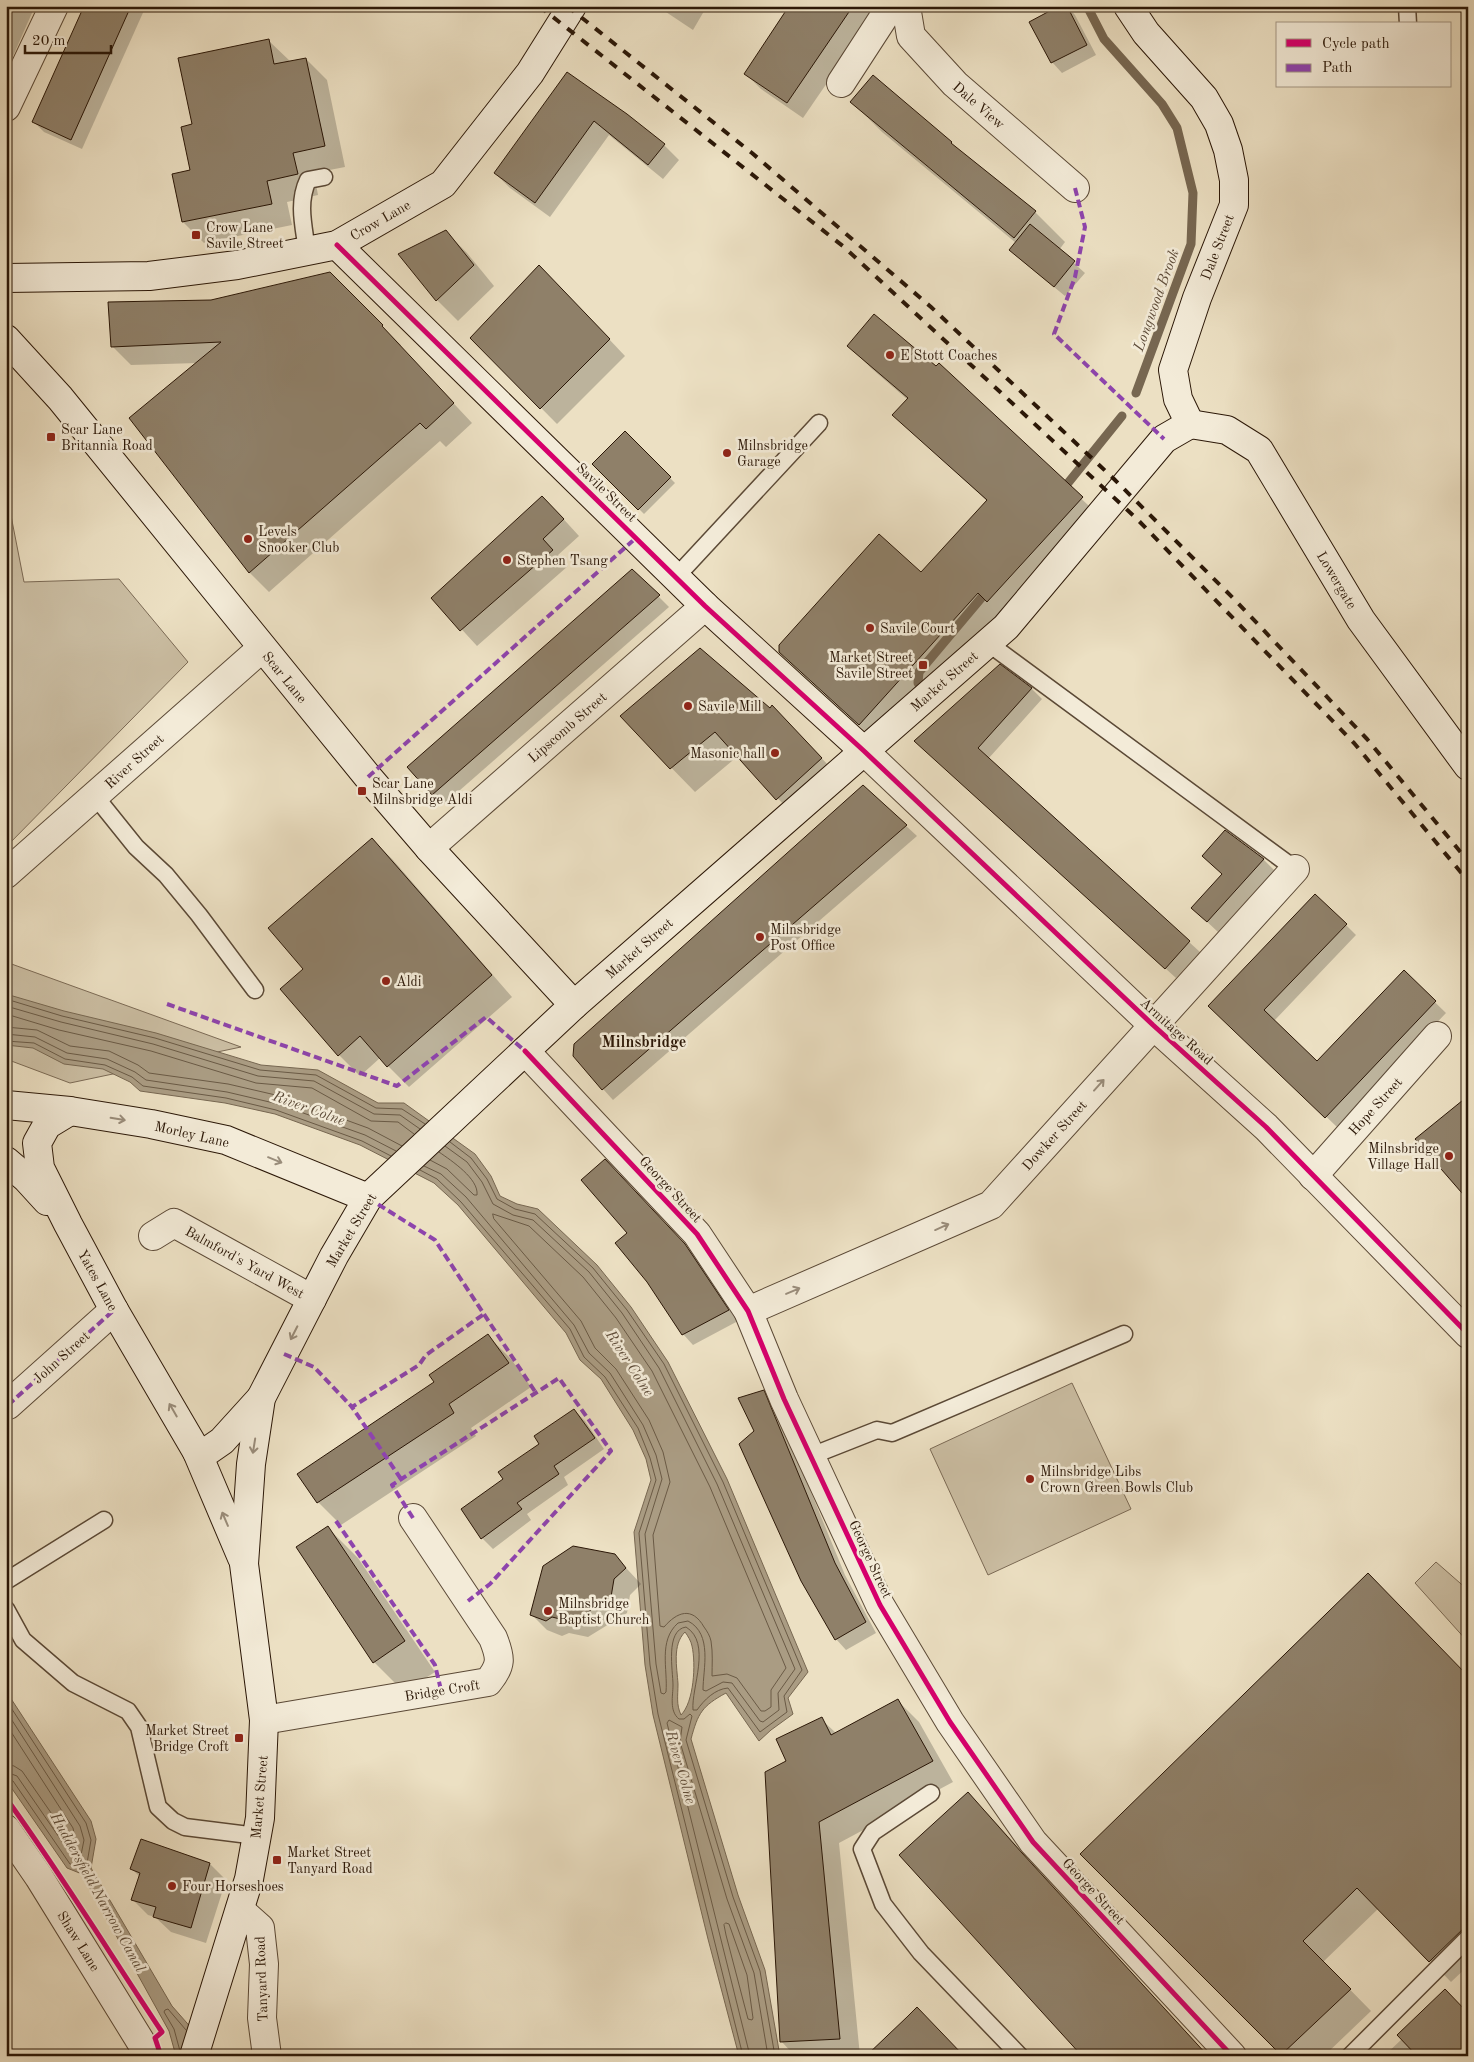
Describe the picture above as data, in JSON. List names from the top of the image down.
{
  "streets": {
    "street": [
      "Dale View",
      "Crow Lane",
      "Dale Street",
      "Savile Street",
      "Lowergate",
      "Scar Lane",
      "Market Street",
      "Lipscomb Street",
      "River Street",
      "Armitage Road",
      "Hope Street",
      "Morley Lane",
      "Dowker Street",
      "George Street",
      "Balmford's Yard West",
      "Yates Lane",
      "John Street",
      "Bridge Croft",
      "Shaw Lane",
      "Tanyard Road"
    ]
  },
  "crossings": [
    ["Crow Lane", "Savile Street"],
    ["Dale Street", "Lowergate"],
    ["Dale Street", "Market Street"],
    ["Savile Street", "Market Street"],
    ["Savile Street", "Lipscomb Street"],
    ["Savile Street", "Armitage Road"],
    ["Lowergate", "Market Street"],
    ["Scar Lane", "Market Street"],
    ["Scar Lane", "Lipscomb Street"],
    ["Scar Lane", "River Street"],
    ["Market Street", "Armitage Road"],
    ["Market Street", "Morley Lane"],
    ["Market Street", "George Street"],
    ["Market Street", "Balmford's Yard West"],
    ["Market Street", "Yates Lane"],
    ["Market Street", "Bridge Croft"],
    ["Market Street", "Tanyard Road"],
    ["Armitage Road", "Hope Street"],
    ["Armitage Road", "Dowker Street"],
    ["Morley Lane", "Yates Lane"],
    ["Dowker Street", "George Street"],
    ["Yates Lane", "John Street"]
  ],
  "one_way": ["Morley Lane", "Dowker Street", "Yates Lane"],
  "districts": ["Milnsbridge"],
  "water": ["Longwood Brook", "River Colne", "Huddersfield Narrow Canal"],
  "places": {
    "transit": [
      "Crow Lane Savile Street",
      "Scar Lane Britannia Road",
      "Market Street Savile Street",
      "Scar Lane Milnsbridge Aldi",
      "Market Street Bridge Croft",
      "Market Street Tanyard Road"
    ],
    "other": [
      "E Stott Coaches",
      "Milnsbridge Garage",
      "Levels Snooker Club",
      "Stephen Tsang",
      "Savile Court",
      "Savile Mill",
      "Masonic hall",
      "Milnsbridge Post Office",
      "Aldi",
      "Milnsbridge Village Hall",
      "Milnsbridge Libs Crown Green Bowls Club",
      "Milnsbridge Baptist Church",
      "Four Horseshoes"
    ]
  },
  "legend": ["Cycle path", "Path"],
  "scale_bar": "20 m"
}
